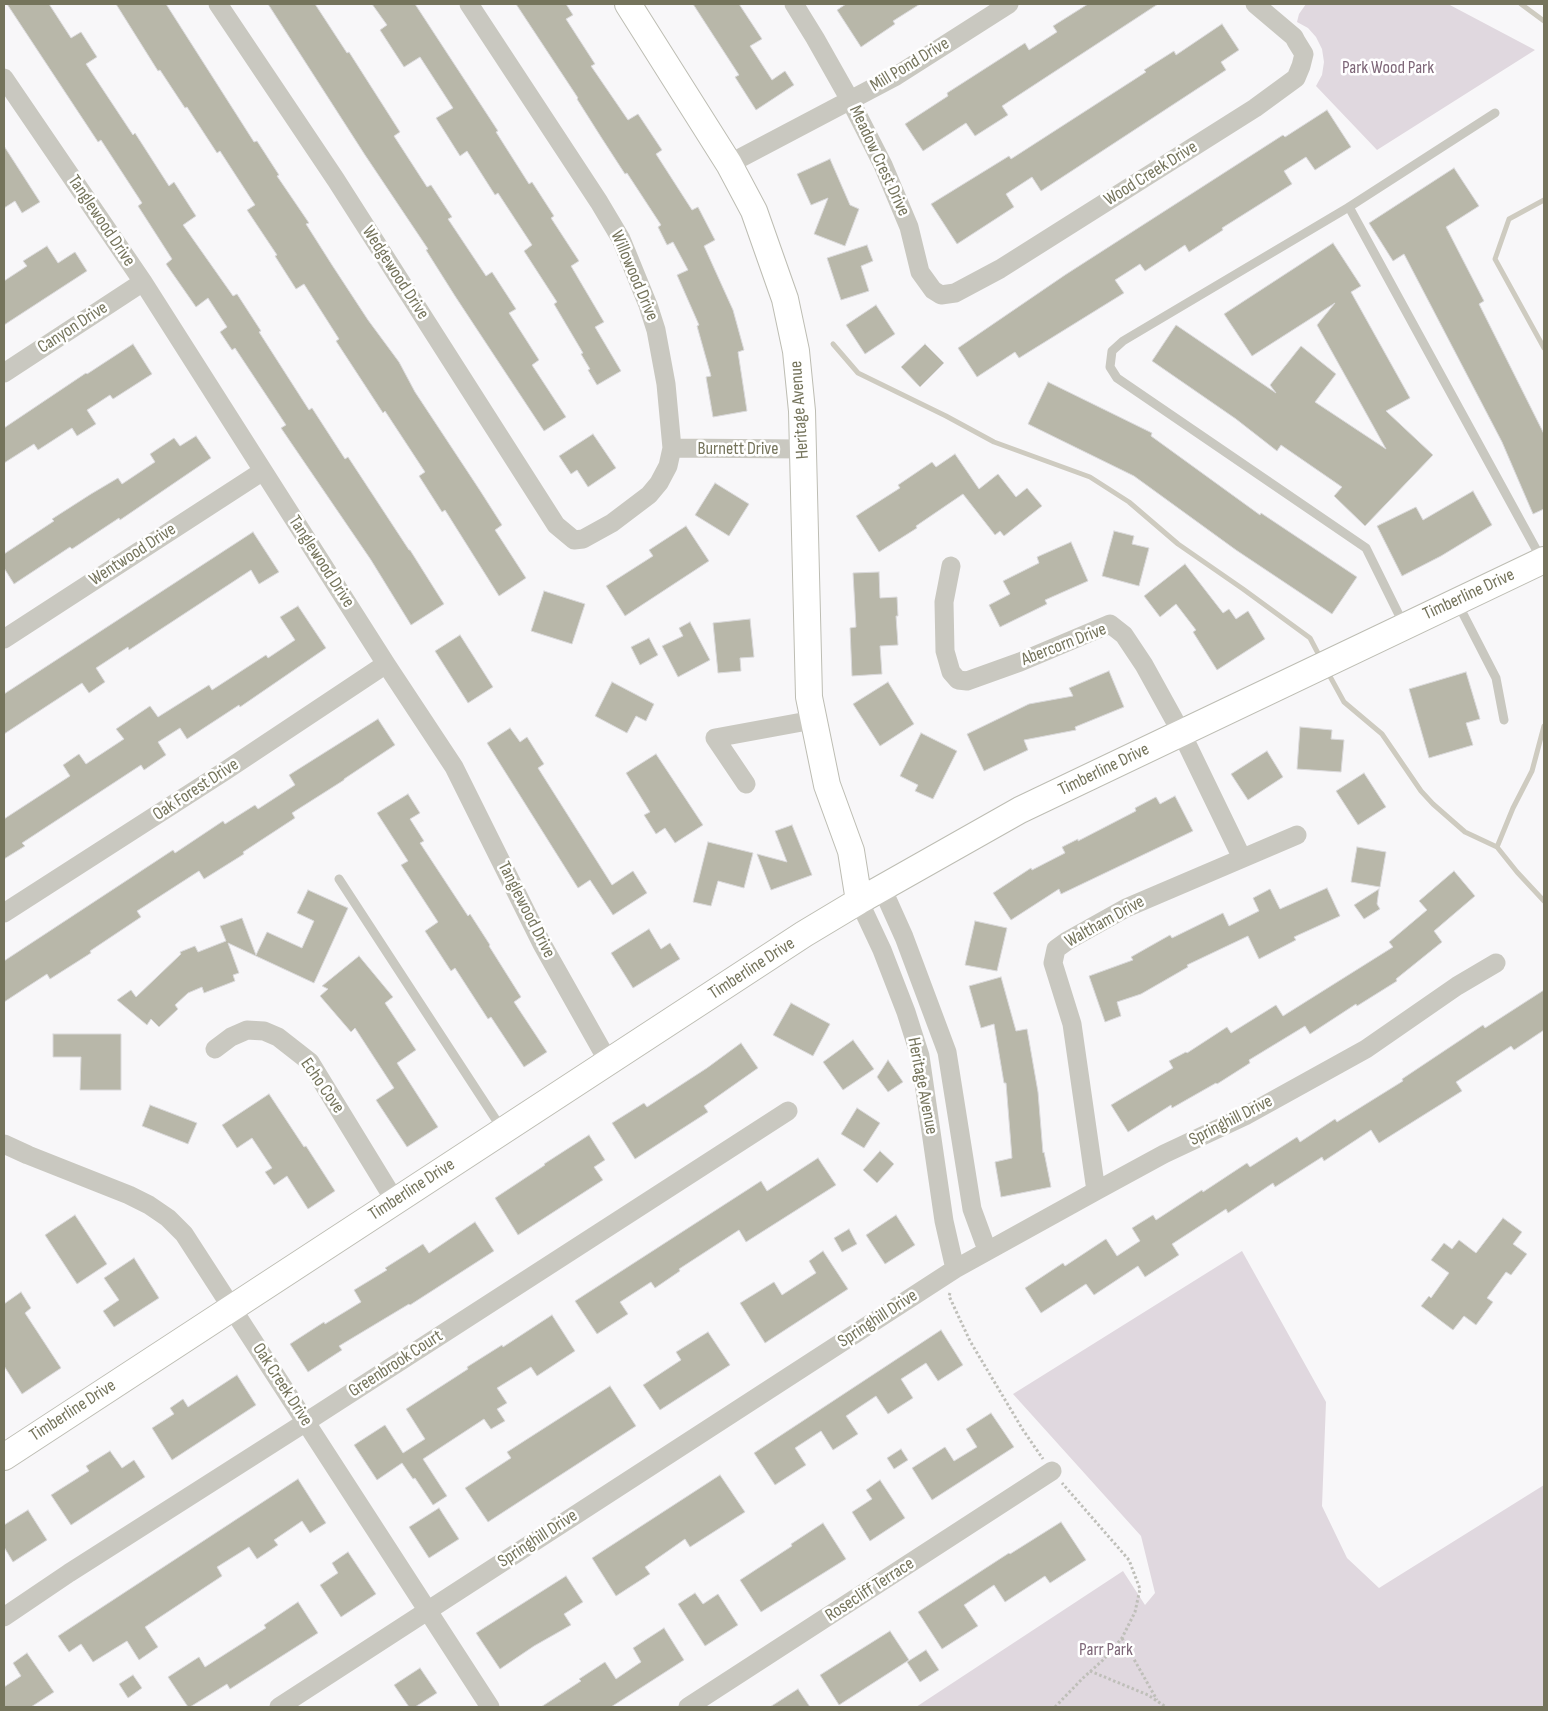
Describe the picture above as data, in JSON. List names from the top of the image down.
{
  "streets": {
    "street": [
      "Mill Pond Drive",
      "Meadow Crest Drive",
      "Wood Creek Drive",
      "Tanglewood Drive",
      "Wedgewood Drive",
      "Willowood Drive",
      "Canyon Drive",
      "Heritage Avenue",
      "Burnett Drive",
      "Wentwood Drive",
      "Timberline Drive",
      "Abercorn Drive",
      "Oak Forest Drive",
      "Waltham Drive",
      "Echo Cove",
      "Springhill Drive",
      "Greenbrook Court",
      "Oak Creek Drive",
      "Rosecliff Terrace"
    ]
  },
  "crossings": [
    ["Mill Pond Drive", "Meadow Crest Drive"],
    ["Mill Pond Drive", "Heritage Avenue"],
    ["Meadow Crest Drive", "Wood Creek Drive"],
    ["Tanglewood Drive", "Canyon Drive"],
    ["Tanglewood Drive", "Wentwood Drive"],
    ["Tanglewood Drive", "Timberline Drive"],
    ["Tanglewood Drive", "Oak Forest Drive"],
    ["Wedgewood Drive", "Willowood Drive"],
    ["Willowood Drive", "Burnett Drive"],
    ["Heritage Avenue", "Burnett Drive"],
    ["Heritage Avenue", "Timberline Drive"],
    ["Heritage Avenue", "Springhill Drive"],
    ["Timberline Drive", "Abercorn Drive"],
    ["Timberline Drive", "Echo Cove"],
    ["Timberline Drive", "Oak Creek Drive"],
    ["Abercorn Drive", "Waltham Drive"],
    ["Waltham Drive", "Springhill Drive"],
    ["Springhill Drive", "Oak Creek Drive"],
    ["Greenbrook Court", "Oak Creek Drive"]
  ],
  "parks": ["Park Wood Park", "Parr Park"]
}
